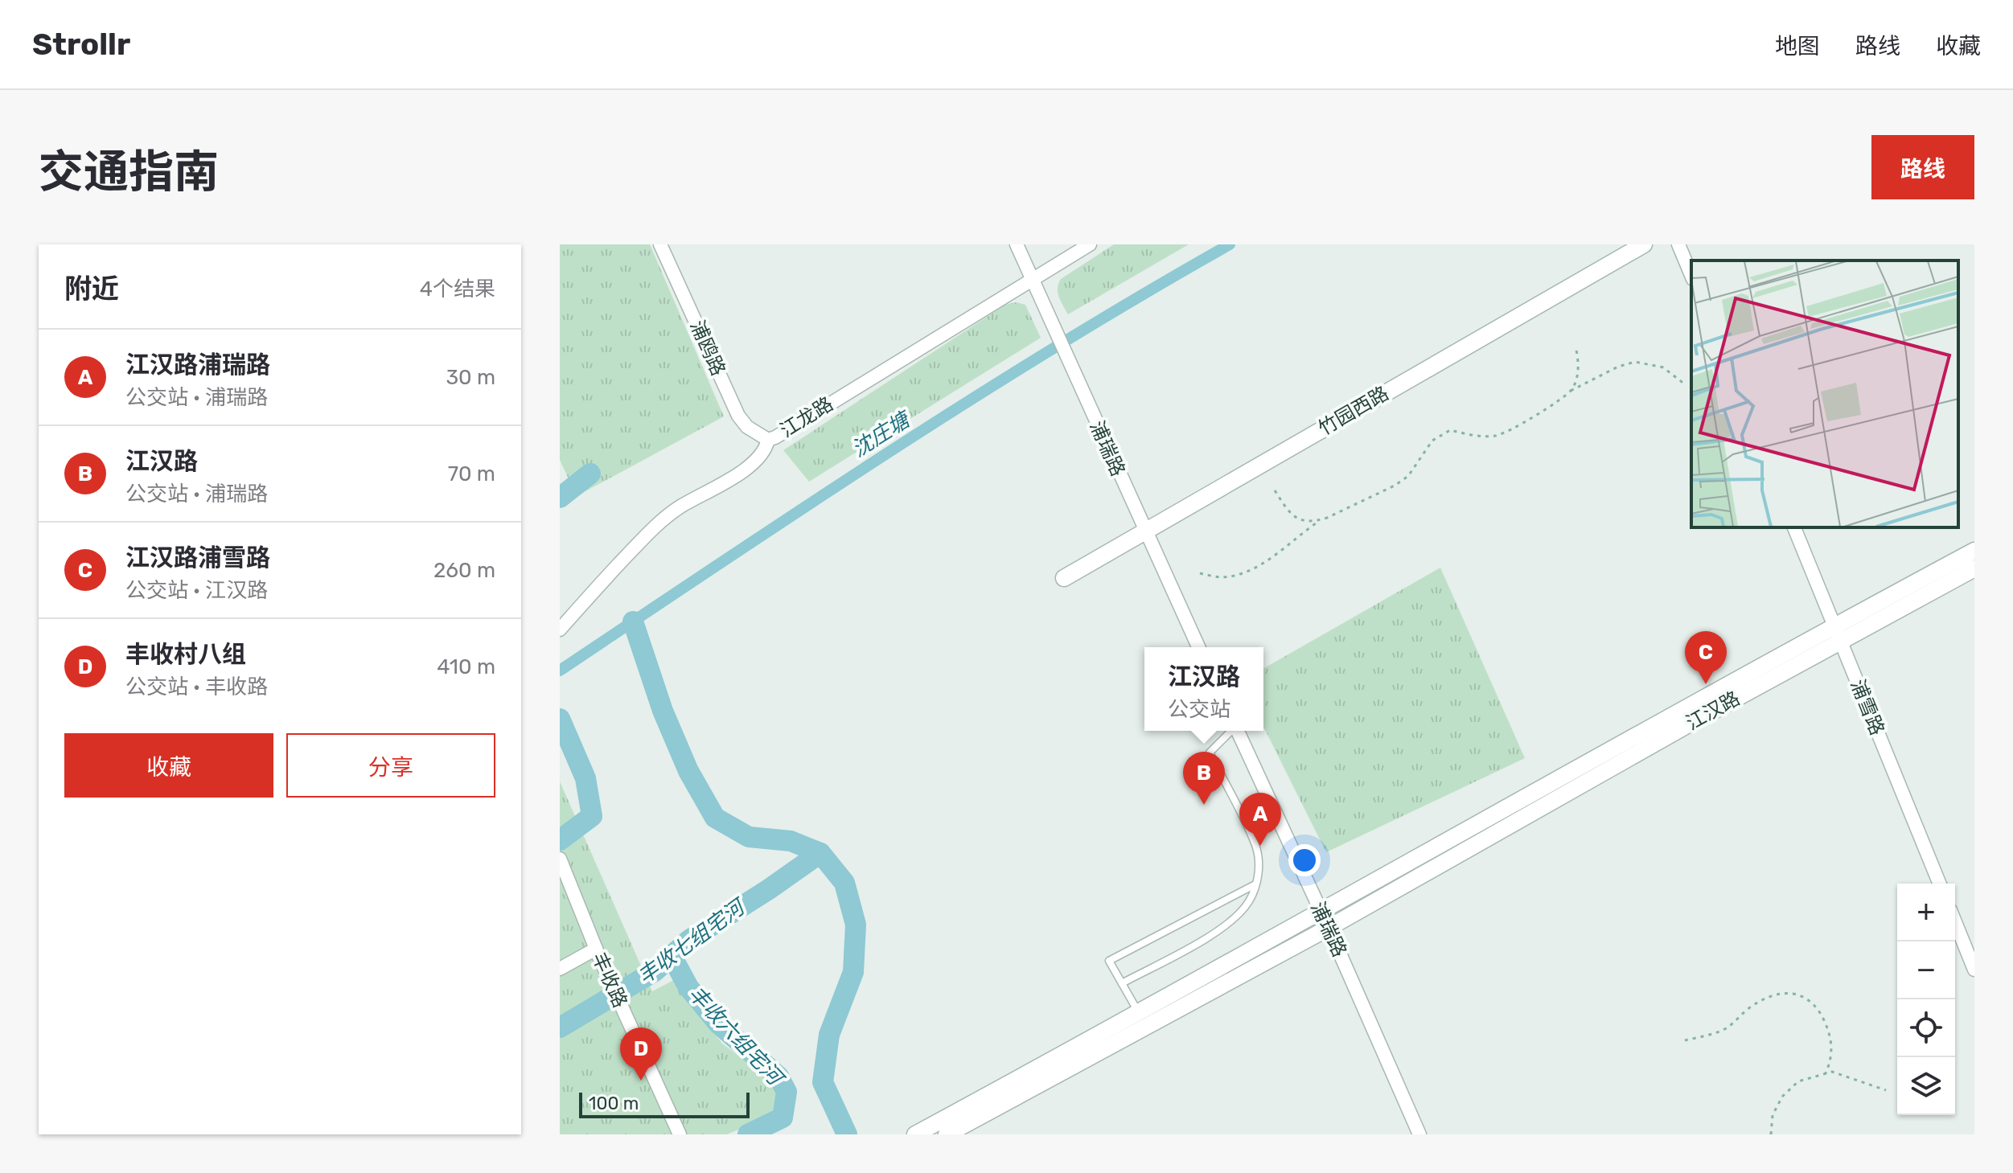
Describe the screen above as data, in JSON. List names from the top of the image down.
{
  "streets": {
    "street": [
      "浦鸥路",
      "竹园西路",
      "江龙路",
      "浦瑞路",
      "浦雪路",
      "江汉路",
      "丰收路"
    ]
  },
  "crossings": [
    ["浦鸥路", "江龙路"],
    ["竹园西路", "浦瑞路"],
    ["江龙路", "浦瑞路"],
    ["浦瑞路", "江汉路"],
    ["浦雪路", "江汉路"]
  ],
  "water": ["沈庄塘", "丰收七组宅河", "丰收六组宅河"],
  "scale_bar": "100 m",
  "page": {
    "header": "Strollr",
    "nav": ["地图", "路线", "收藏"],
    "title": "交通指南",
    "buttons": [
      "路线",
      ["收藏", "分享"]
    ],
    "heading": ["附近", "4个结果"],
    "list": [
      {
        "mark": "A",
        "name": "江汉路浦瑞路",
        "note": "公交站 · 浦瑞路",
        "value": "30 m"
      },
      {
        "mark": "B",
        "name": "江汉路",
        "note": "公交站 · 浦瑞路",
        "value": "70 m"
      },
      {
        "mark": "C",
        "name": "江汉路浦雪路",
        "note": "公交站 · 江汉路",
        "value": "260 m"
      },
      {
        "mark": "D",
        "name": "丰收村八组",
        "note": "公交站 · 丰收路",
        "value": "410 m"
      }
    ],
    "pins": [
      "C",
      "B",
      "A",
      "D"
    ],
    "popup": ["江汉路", "公交站"],
    "map_buttons": ["+", "−"],
    "scale": "100 m"
  }
}
